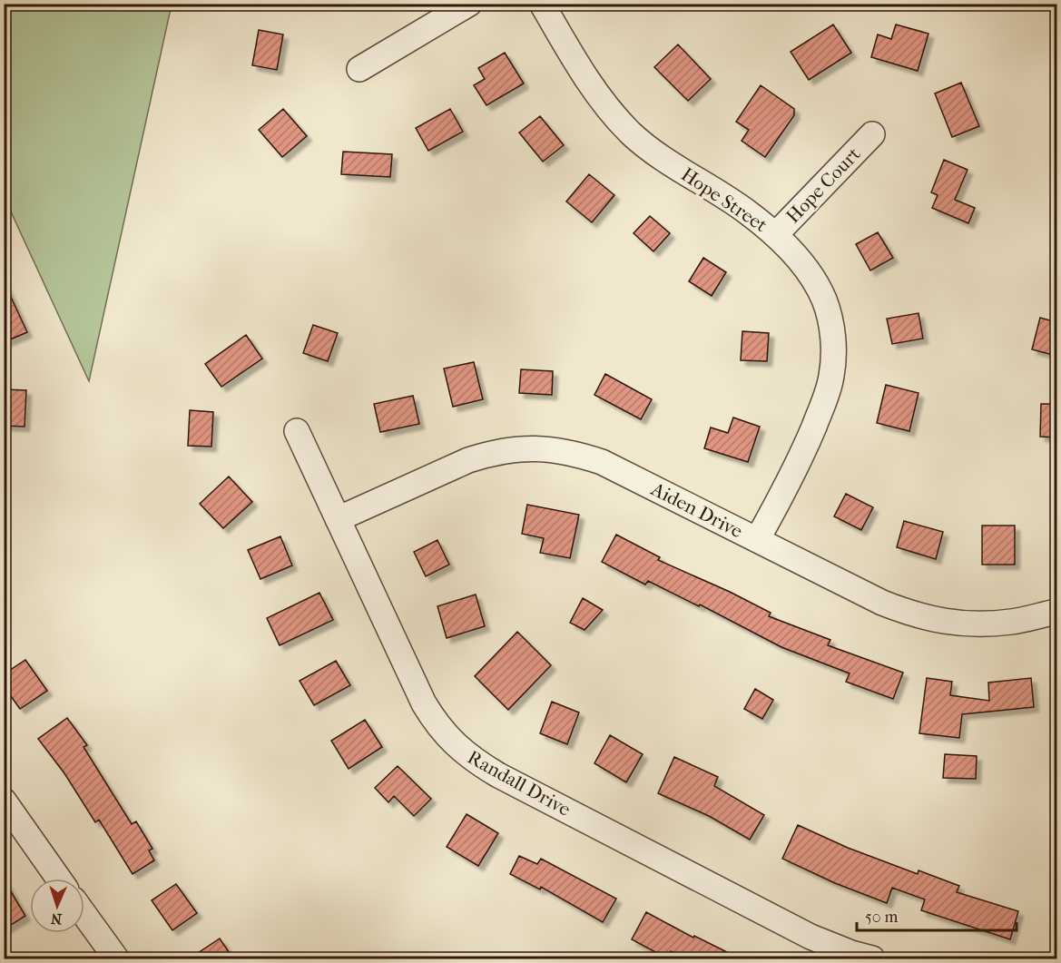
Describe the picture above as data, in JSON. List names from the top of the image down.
{
  "streets": {
    "street": [
      "Hope Court",
      "Hope Street",
      "Aiden Drive",
      "Randall Drive"
    ]
  },
  "crossings": [
    ["Hope Court", "Hope Street"],
    ["Hope Street", "Aiden Drive"],
    ["Aiden Drive", "Randall Drive"]
  ],
  "scale_bar": "50 m",
  "north": "bottom"
}
